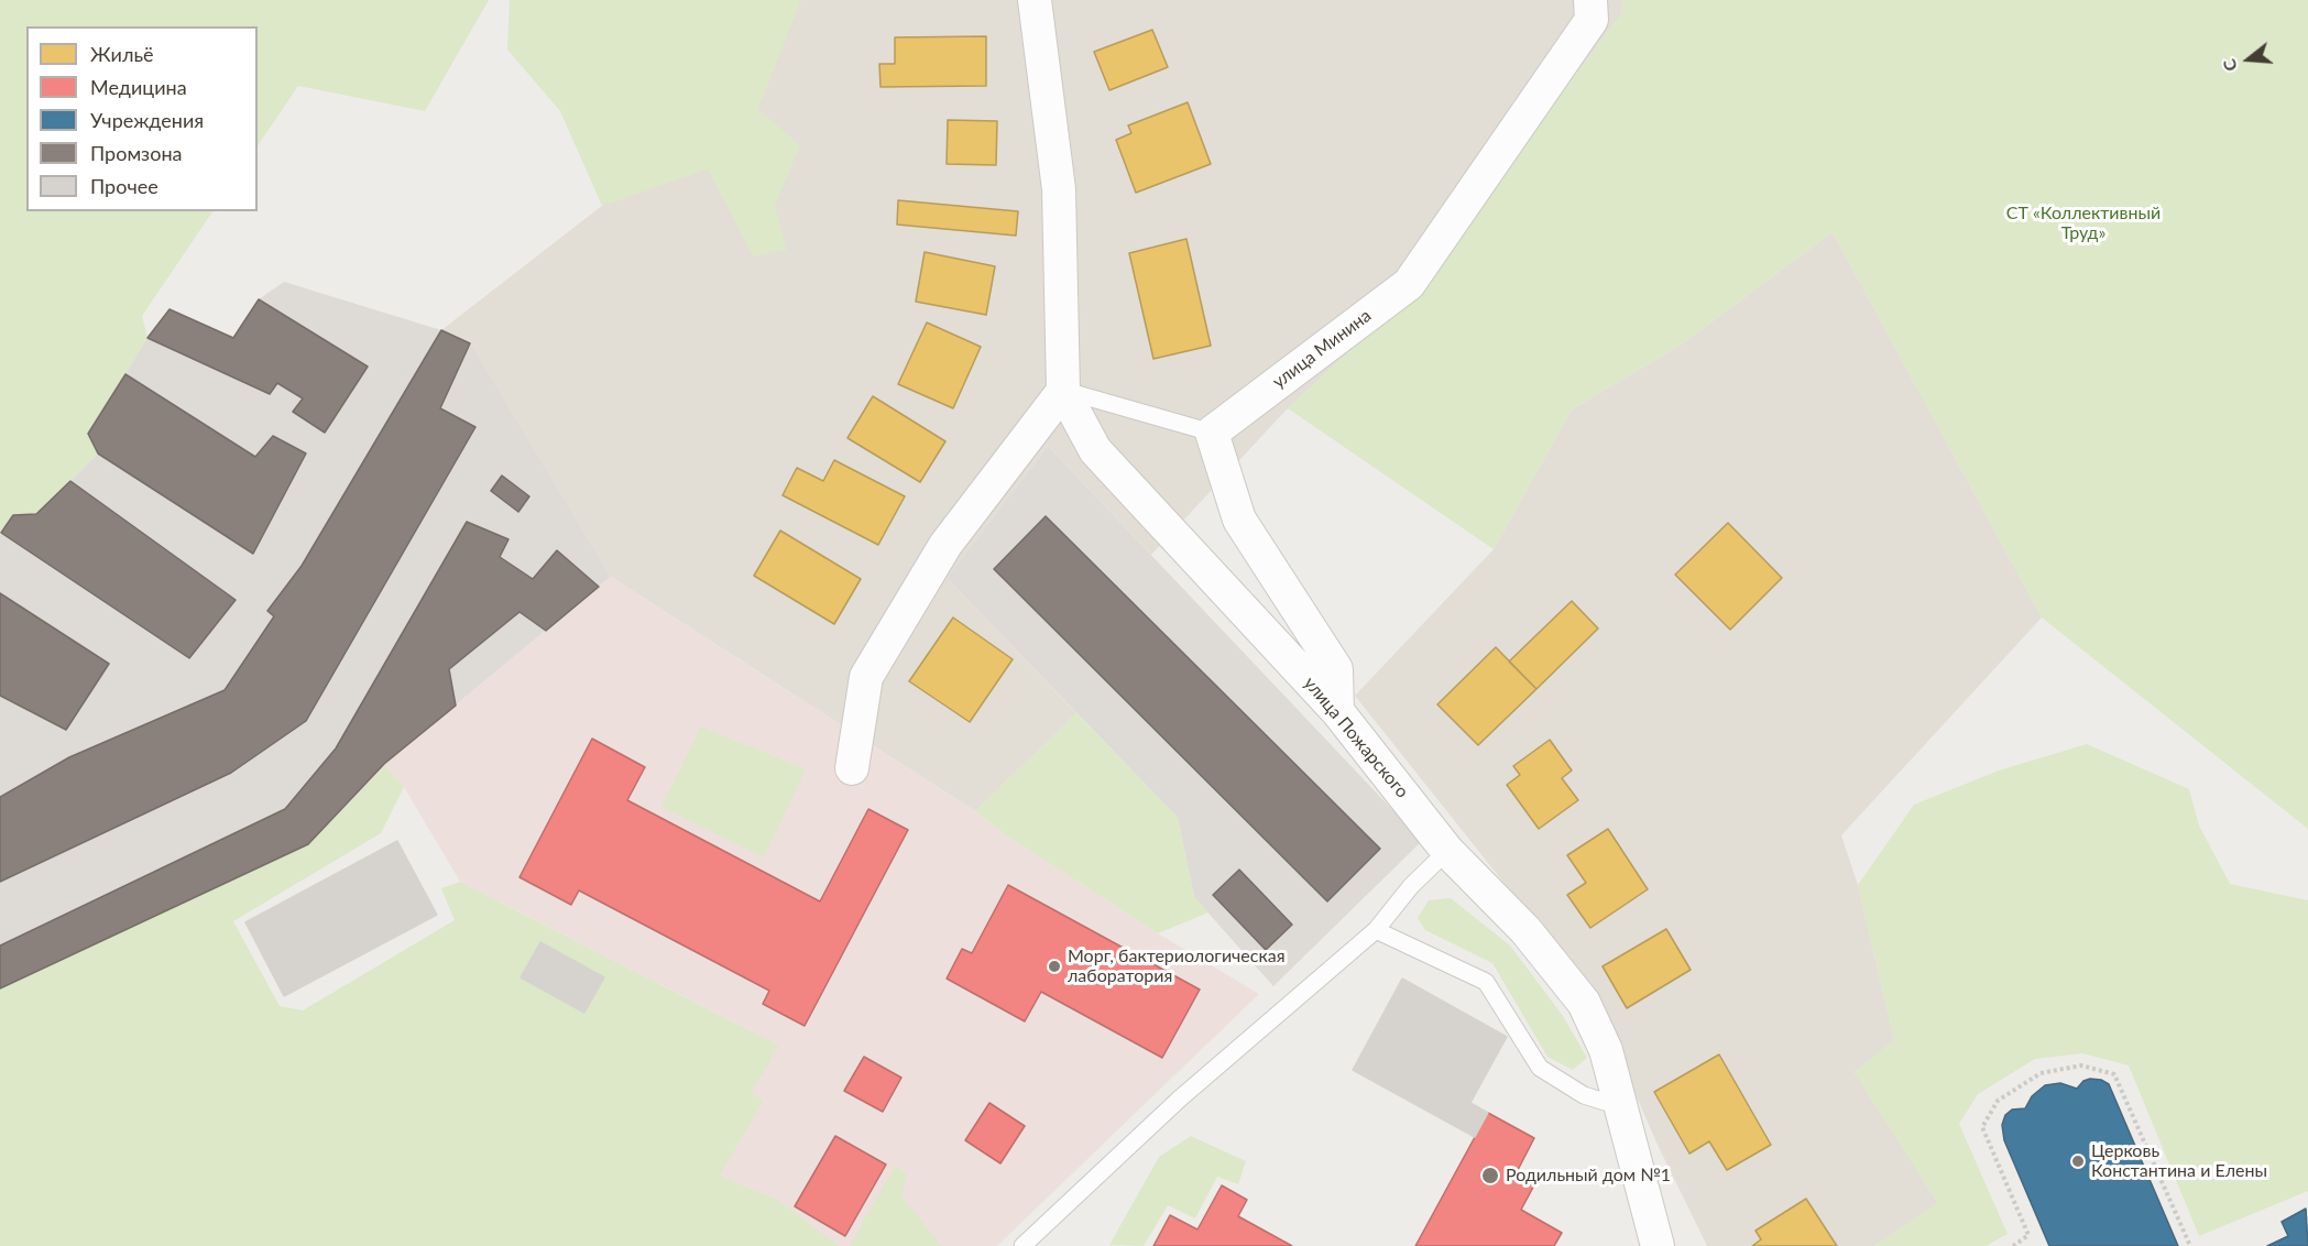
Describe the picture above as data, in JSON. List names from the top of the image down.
{
  "streets": {
    "street": ["улица Минина", "улица Пожарского"]
  },
  "parks": ["СТ «Коллективный Труд»"],
  "places": ["Морг, бактериологическая лаборатория", "Церковь Константина и Елены", "Родильный дом №1"],
  "legend": [
    "Жильё",
    "Медицина",
    "Учреждения",
    "Промзона",
    "Прочее"
  ],
  "north": "left"
}
